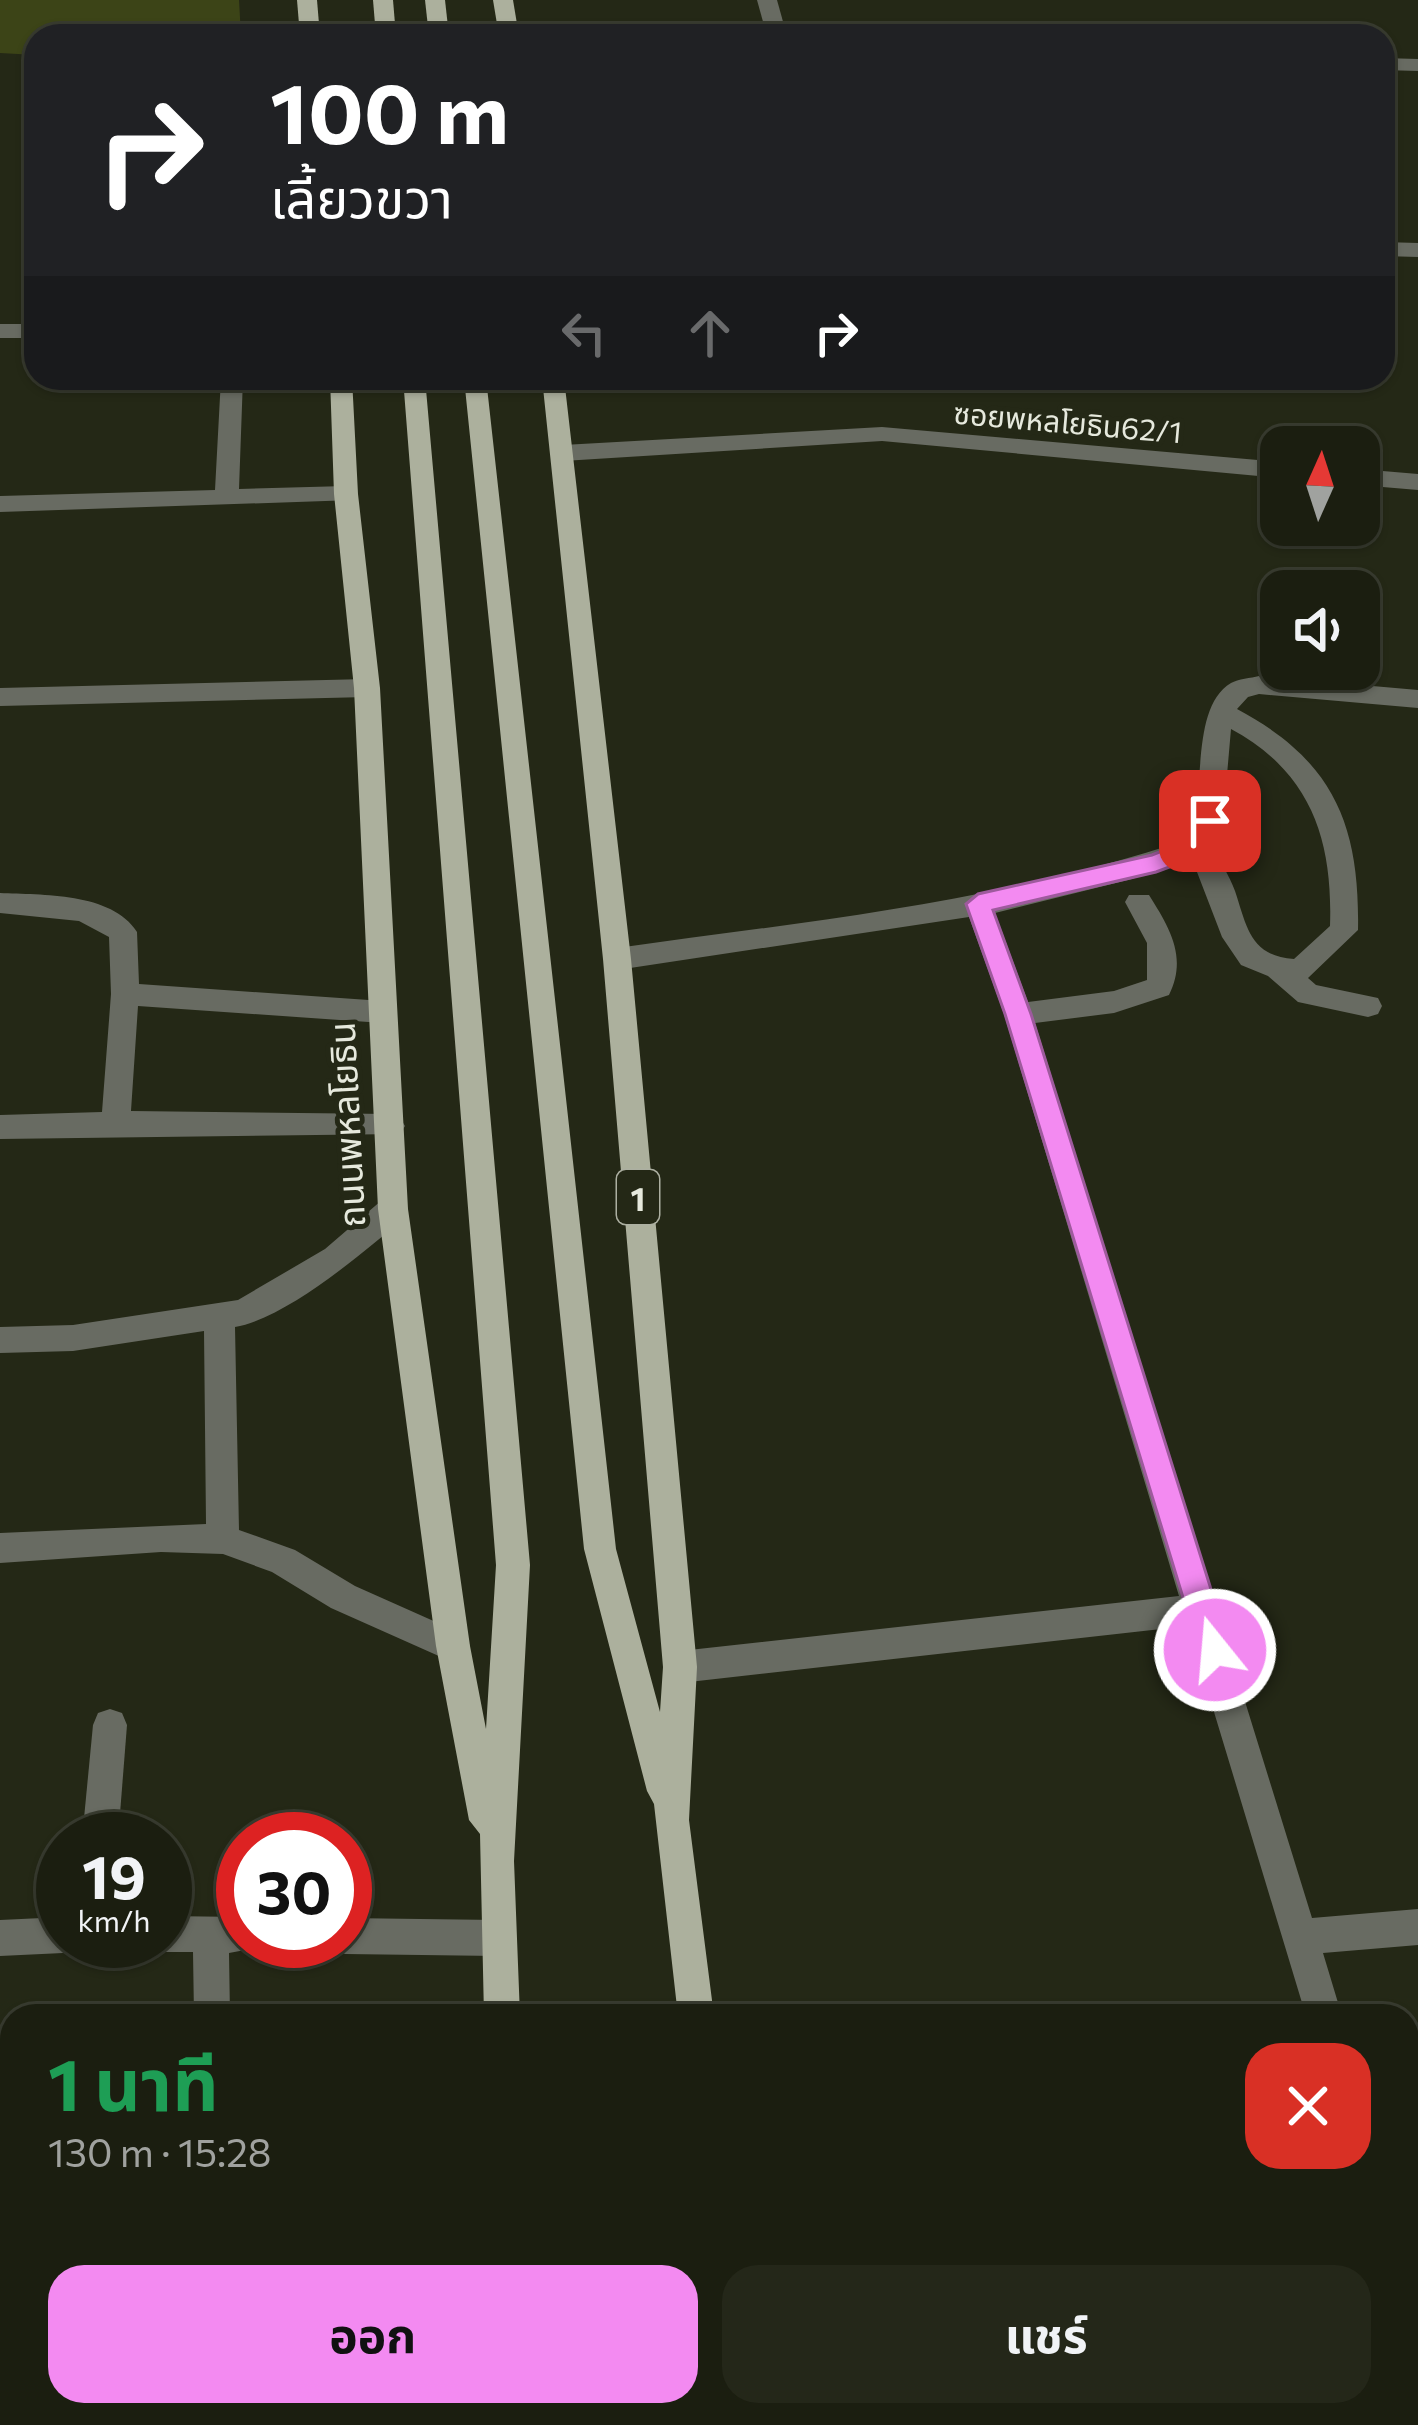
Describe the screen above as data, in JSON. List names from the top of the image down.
{
  "streets": {
    "main road": ["ถนนพหลโยธิน", "1"],
    "street": ["ซอยพหลโยธิน62/1"]
  },
  "crossings": [
    ["ซอยพหลโยธิน62/1", "1"]
  ],
  "north": "top",
  "page": {
    "turn": ["100 m", "เลี้ยวขวา"],
    "speed": "19 km/h",
    "limit": "30",
    "heading": ["1 นาที", "130 m · 15:28"],
    "buttons": ["ออก", "แชร์"]
  }
}
